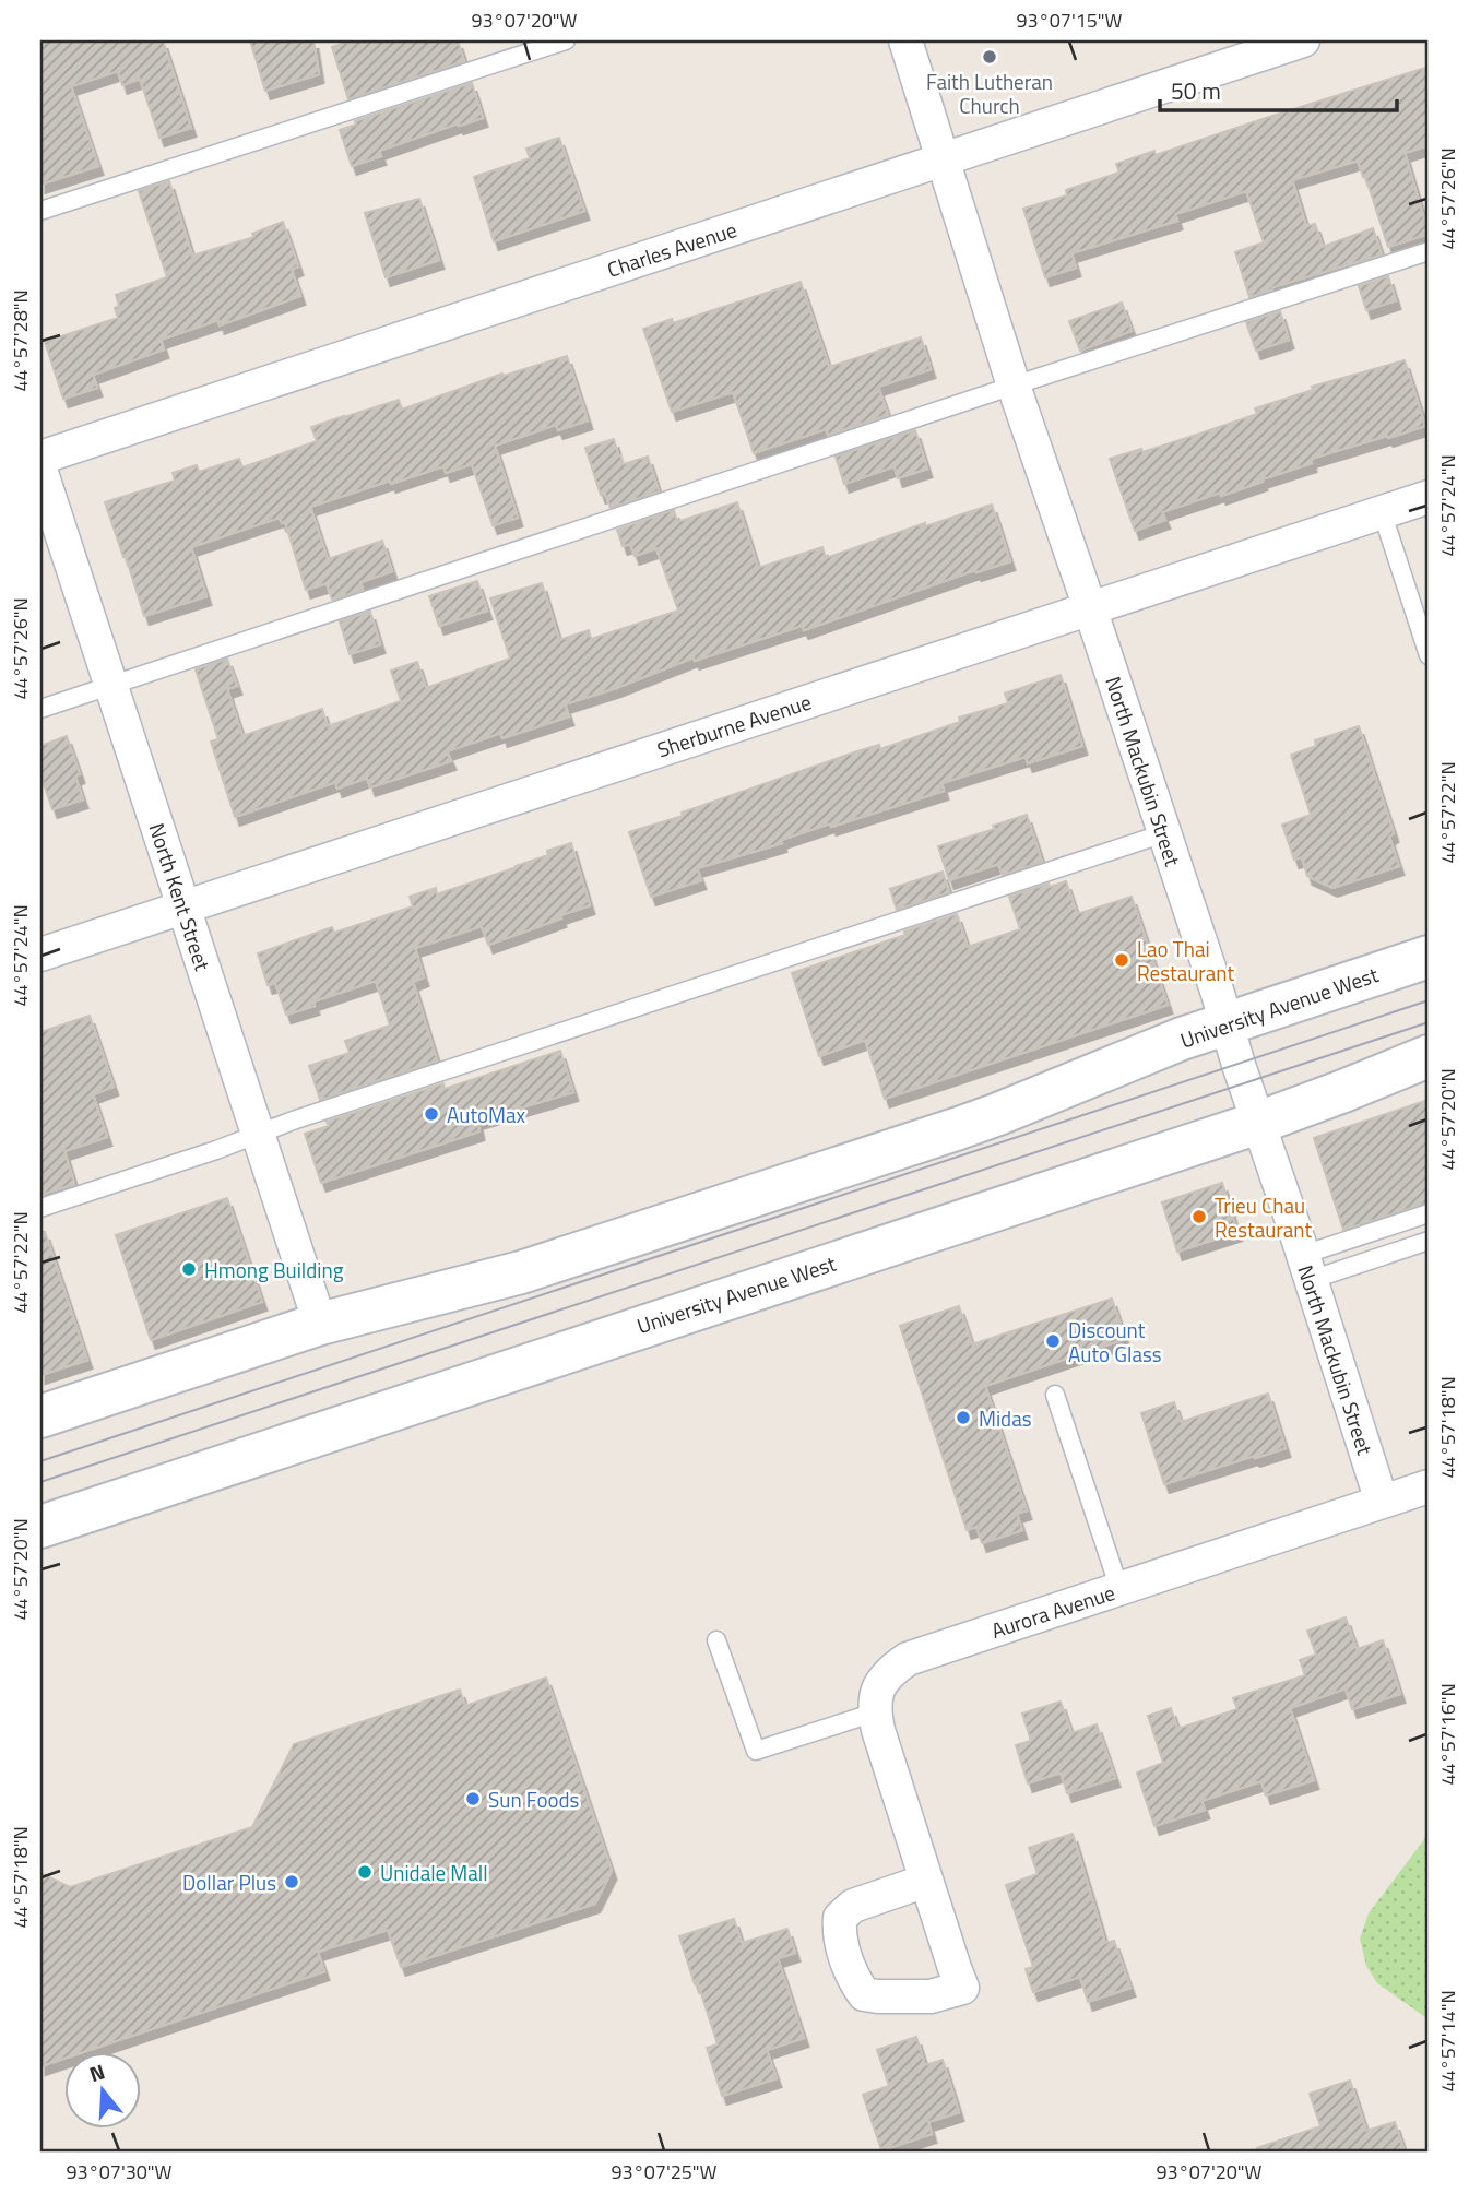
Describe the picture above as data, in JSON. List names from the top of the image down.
{
  "streets": {
    "main road": ["University Avenue West"],
    "street": [
      "Charles Avenue",
      "Sherburne Avenue",
      "North Mackubin Street",
      "North Kent Street",
      "Aurora Avenue"
    ]
  },
  "crossings": [
    ["Charles Avenue", "North Mackubin Street"],
    ["Sherburne Avenue", "North Mackubin Street"],
    ["Sherburne Avenue", "North Kent Street"],
    ["North Mackubin Street", "University Avenue West"],
    ["North Mackubin Street", "Aurora Avenue"],
    ["North Kent Street", "University Avenue West"]
  ],
  "places": [
    "Faith Lutheran Church",
    "Lao Thai Restaurant",
    "AutoMax",
    "Trieu Chau Restaurant",
    "Hmong Building",
    "Discount Auto Glass",
    "Midas",
    "Sun Foods",
    "Unidale Mall",
    "Dollar Plus"
  ],
  "scale_bar": "50 m",
  "north": "top",
  "coordinates": [
    "93°07'20\"W",
    "93°07'15\"W",
    "44°57'26\"N",
    "44°57'28\"N",
    "44°57'24\"N",
    "44°57'22\"N",
    "44°57'20\"N",
    "44°57'18\"N",
    "44°57'16\"N",
    "44°57'14\"N",
    "93°07'30\"W",
    "93°07'25\"W"
  ]
}
